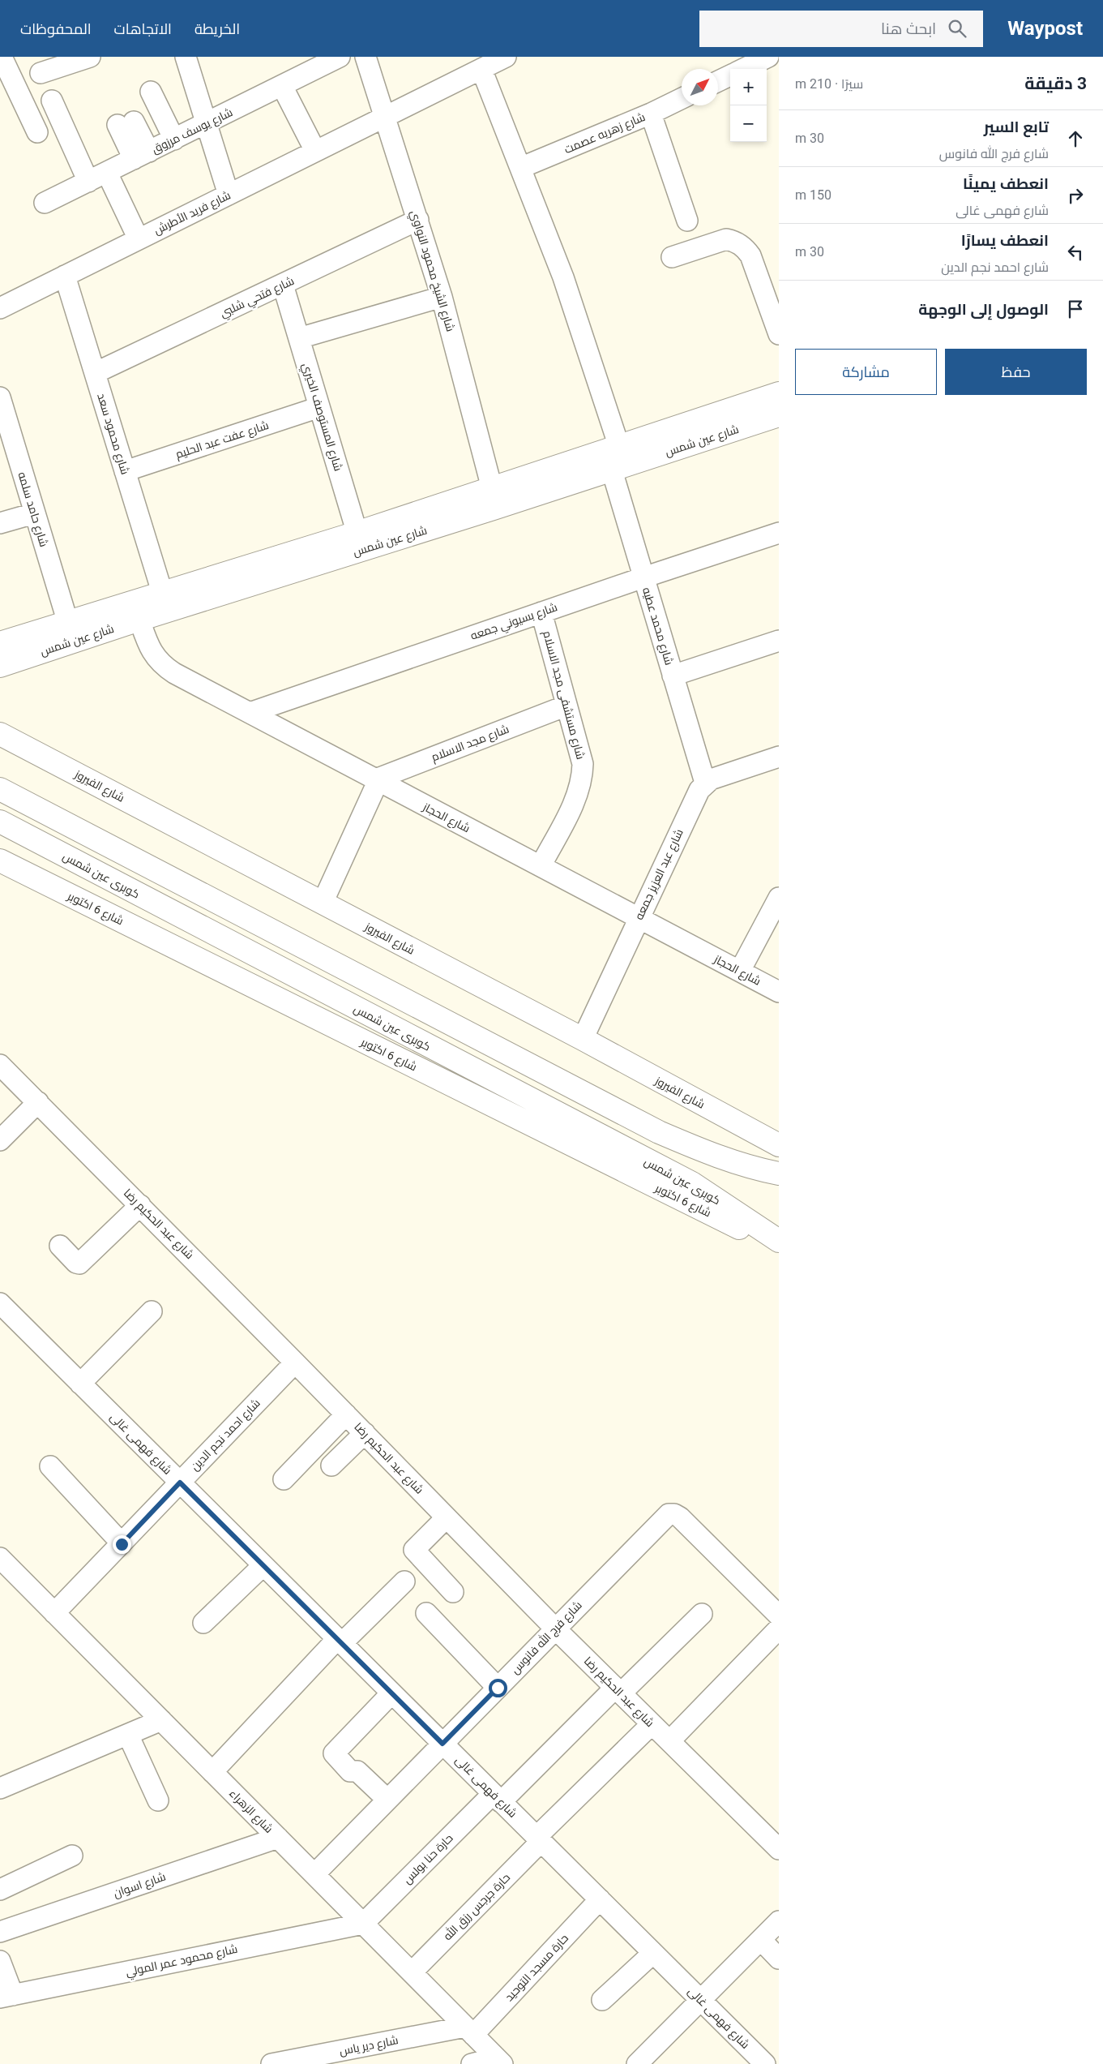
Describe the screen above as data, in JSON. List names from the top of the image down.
{
  "streets": {
    "main road": [
      "شارع عين شمس",
      "شارع الفيروز",
      "كوبرى عين شمس",
      "شارع 6 اكتوبر"
    ],
    "street": [
      "شارع يوسف مرزوق",
      "شارع زهريه عصمت",
      "شارع فريد الأطرش",
      "شارع الشيخ محمود النواوي",
      "شارع فتحي شلبي",
      "شارع المستوصف الخيري",
      "شارع محمود سعد",
      "شارع عفت عبد الحليم",
      "شارع حامد سلمه",
      "شارع بسيوني جمعه",
      "شارع محمد عطيه",
      "شارع مستشفى مجد الاسلام",
      "شارع مجد الاسلام",
      "شارع الحجاز",
      "شارع عبد العزيز جمعه",
      "شارع عبد الحكيم رضا",
      "شارع احمد نجم الدين",
      "شارع فهمى غالى",
      "شارع فرج الله فانوس",
      "شارع الزهراء",
      "حارة حنا بولس",
      "شارع اسوان",
      "حارة جرجس رزق الله",
      "شارع محمود عمر المولي",
      "حارة مسجد التوحيد",
      "شارع دير ياس"
    ]
  },
  "crossings": [
    ["شارع زهريه عصمت", "شارع محمد عطيه"],
    ["شارع فريد الأطرش", "شارع الشيخ محمود النواوي"],
    ["شارع فريد الأطرش", "شارع محمود سعد"],
    ["شارع فريد الأطرش", "شارع محمد عطيه"],
    ["شارع الشيخ محمود النواوي", "شارع فتحي شلبي"],
    ["شارع الشيخ محمود النواوي", "شارع عين شمس"],
    ["شارع فتحي شلبي", "شارع المستوصف الخيري"],
    ["شارع فتحي شلبي", "شارع محمود سعد"],
    ["شارع المستوصف الخيري", "شارع عفت عبد الحليم"],
    ["شارع المستوصف الخيري", "شارع عين شمس"],
    ["شارع محمود سعد", "شارع عفت عبد الحليم"],
    ["شارع محمود سعد", "شارع عين شمس"],
    ["شارع عين شمس", "شارع حامد سلمه"],
    ["شارع عين شمس", "شارع محمد عطيه"],
    ["شارع عين شمس", "شارع الحجاز"],
    ["شارع بسيوني جمعه", "شارع محمد عطيه"],
    ["شارع بسيوني جمعه", "شارع مستشفى مجد الاسلام"],
    ["شارع بسيوني جمعه", "شارع الحجاز"],
    ["شارع محمد عطيه", "شارع عبد العزيز جمعه"],
    ["شارع مستشفى مجد الاسلام", "شارع مجد الاسلام"],
    ["شارع مستشفى مجد الاسلام", "شارع الحجاز"],
    ["شارع مجد الاسلام", "شارع الحجاز"],
    ["شارع الفيروز", "شارع عبد العزيز جمعه"],
    ["شارع الحجاز", "شارع عبد العزيز جمعه"],
    ["شارع عبد الحكيم رضا", "شارع احمد نجم الدين"],
    ["شارع عبد الحكيم رضا", "شارع فرج الله فانوس"],
    ["شارع عبد الحكيم رضا", "حارة حنا بولس"],
    ["شارع عبد الحكيم رضا", "حارة جرجس رزق الله"],
    ["شارع احمد نجم الدين", "شارع فهمى غالى"],
    ["شارع احمد نجم الدين", "شارع الزهراء"],
    ["شارع فهمى غالى", "شارع فرج الله فانوس"],
    ["شارع فهمى غالى", "حارة حنا بولس"],
    ["شارع فهمى غالى", "حارة جرجس رزق الله"],
    ["شارع فهمى غالى", "حارة مسجد التوحيد"],
    ["شارع فرج الله فانوس", "شارع الزهراء"],
    ["شارع الزهراء", "حارة حنا بولس"],
    ["شارع الزهراء", "شارع اسوان"],
    ["شارع الزهراء", "حارة جرجس رزق الله"],
    ["شارع الزهراء", "شارع محمود عمر المولي"],
    ["شارع الزهراء", "حارة مسجد التوحيد"],
    ["شارع الزهراء", "شارع دير ياس"],
    ["حارة حنا بولس", "شارع محمود عمر المولي"],
    ["حارة مسجد التوحيد", "شارع دير ياس"]
  ],
  "north": "top right",
  "page": {
    "header": "Waypost",
    "search": "ابحث هنا",
    "nav": ["الخريطة", "الاتجاهات", "المحفوظات"],
    "heading": ["3 دقيقة", "سيرًا · 210 m"],
    "map_buttons": ["+", "−"],
    "list": [
      ["تابع السير", "شارع فرج الله فانوس", "30 m"],
      ["انعطف يمينًا", "شارع فهمى غالى", "150 m"],
      ["انعطف يسارًا", "شارع احمد نجم الدين", "30 m"],
      "الوصول إلى الوجهة"
    ],
    "buttons": ["حفظ", "مشاركة"]
  }
}
